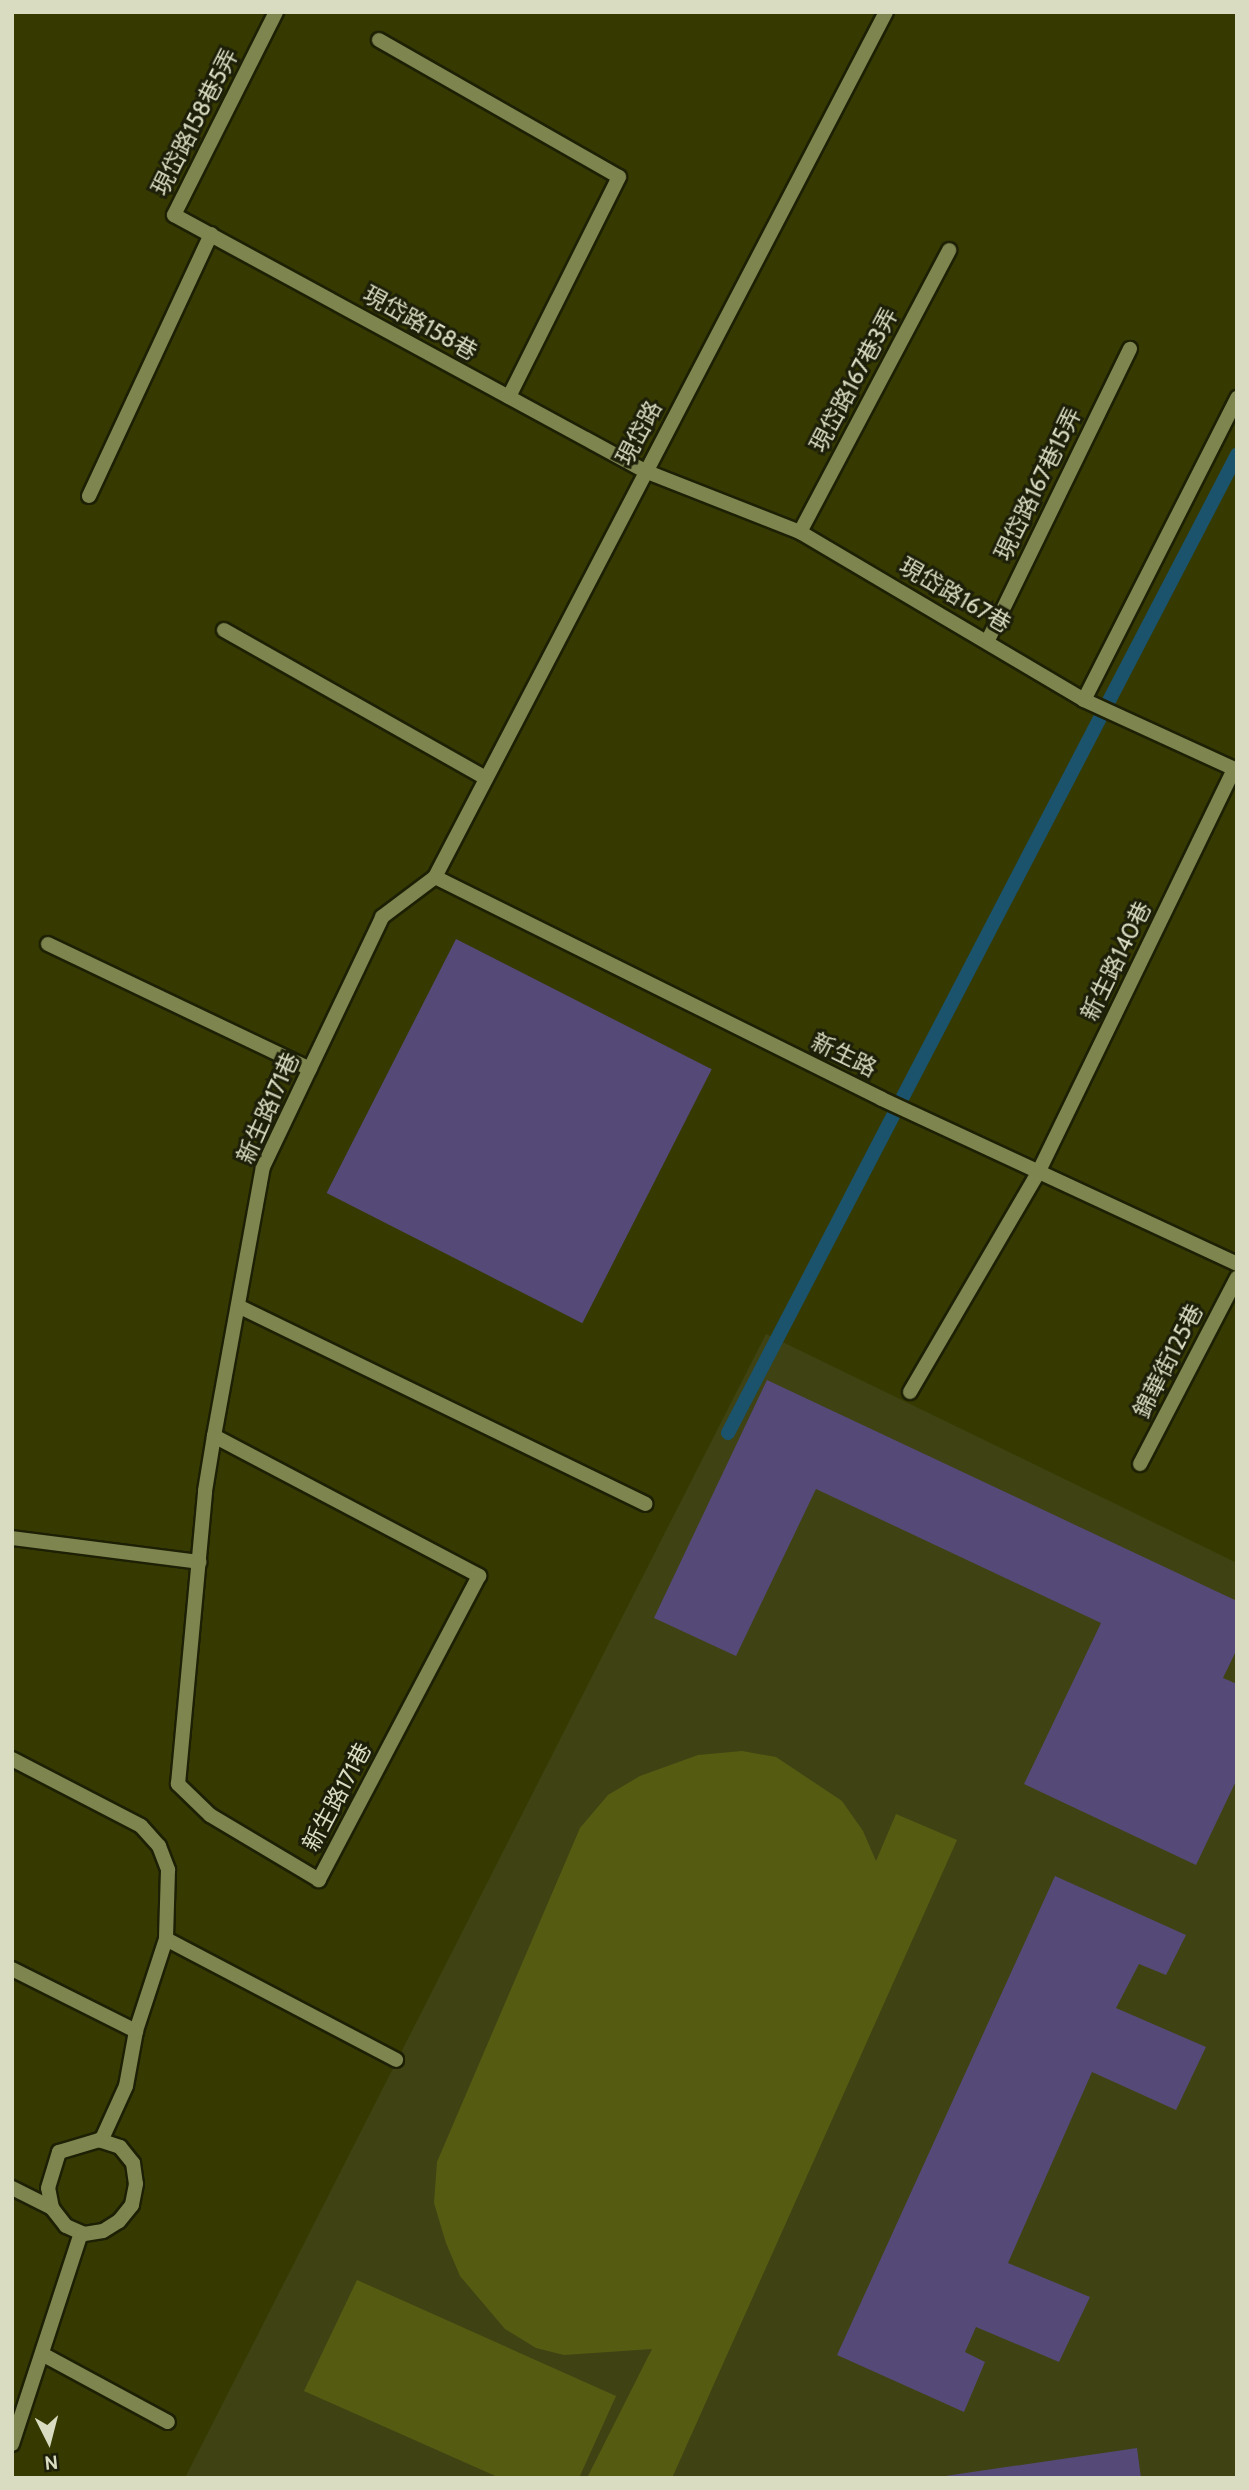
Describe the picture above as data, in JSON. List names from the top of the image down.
{
  "streets": {
    "street": [
      "現岱路158巷5弄",
      "現岱路158巷",
      "現岱路167巷3弄",
      "現岱路",
      "現岱路167巷15弄",
      "現岱路167巷",
      "新生路140巷",
      "新生路",
      "新生路171巷",
      "錦華街125巷"
    ]
  },
  "crossings": [
    ["現岱路158巷5弄", "現岱路158巷"],
    ["現岱路158巷", "現岱路"],
    ["現岱路158巷", "現岱路167巷"],
    ["現岱路167巷3弄", "現岱路167巷"],
    ["現岱路", "現岱路167巷"],
    ["現岱路", "新生路"],
    ["現岱路", "新生路171巷"],
    ["現岱路167巷15弄", "現岱路167巷"],
    ["現岱路167巷", "新生路140巷"],
    ["新生路140巷", "新生路"],
    ["新生路", "新生路171巷"]
  ],
  "north": "bottom"
}
